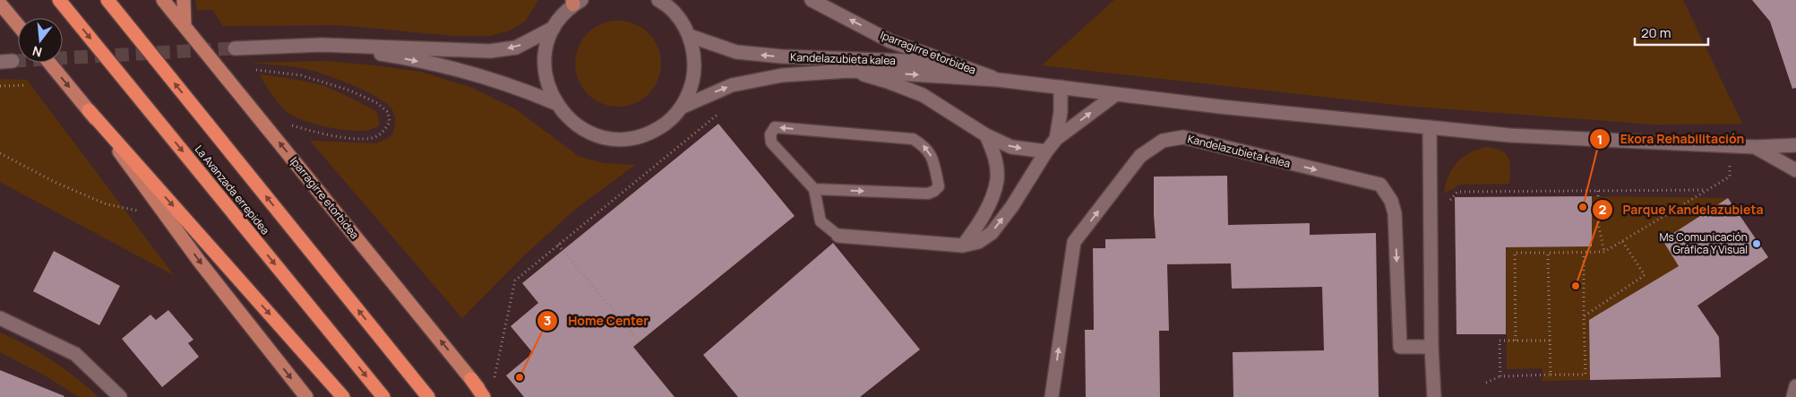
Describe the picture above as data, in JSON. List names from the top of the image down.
{
  "streets": {
    "highway": ["La Avanzada errepidea"],
    "main road": ["Iparragirre etorbidea"],
    "street": ["Kandelazubieta kalea"]
  },
  "crossings": [
    ["Iparragirre etorbidea", "Kandelazubieta kalea"]
  ],
  "one_way": ["Iparragirre etorbidea"],
  "places": [
    "Ekora Rehabilitación",
    "Ms Comunicación Gráfica Y Visual",
    "Parque Kandelazubieta",
    "Home Center"
  ],
  "scale_bar": "20 m",
  "north": "bottom"
}
